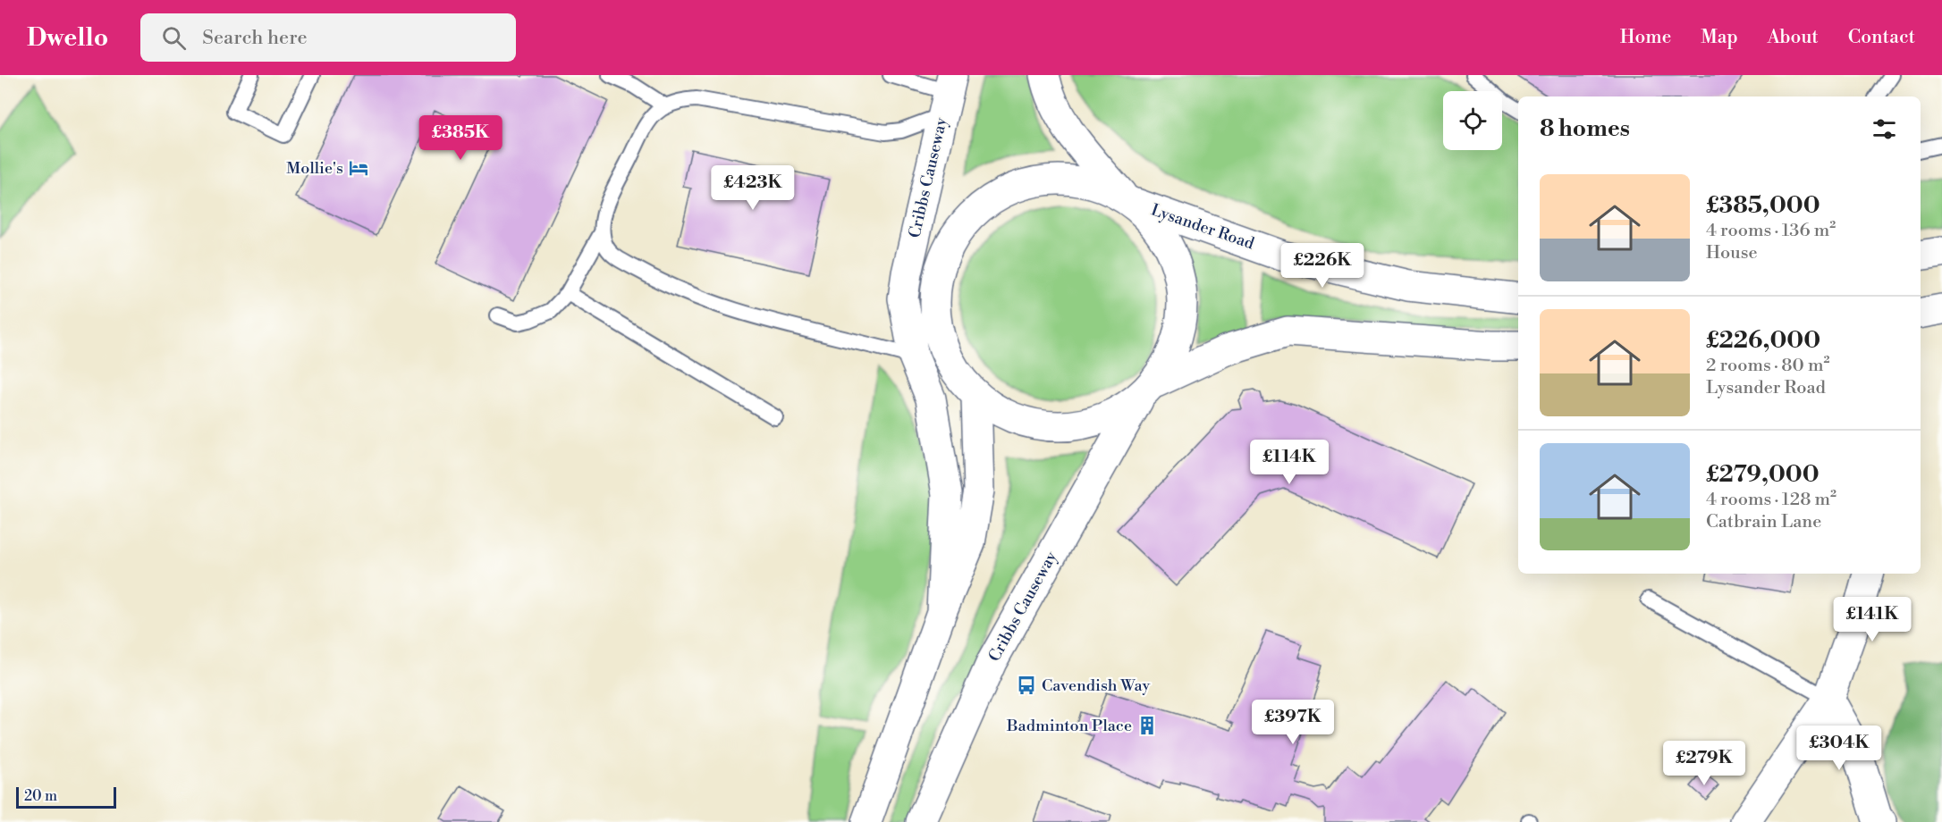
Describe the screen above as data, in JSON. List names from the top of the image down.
{
  "streets": {
    "main road": ["Cribbs Causeway", "Lysander Road"]
  },
  "crossings": [
    ["Cribbs Causeway", "Lysander Road"]
  ],
  "places": {
    "hotel": ["Mollie's"],
    "bus stop": ["Cavendish Way"],
    "building": ["Badminton Place"]
  },
  "scale_bar": "20 m",
  "page": {
    "header": "Dwello",
    "search": "Search here",
    "nav": [
      "Home",
      "Map",
      "About",
      "Contact"
    ],
    "heading": "8 homes",
    "price": [
      "£385K",
      "£423K",
      "£226K",
      "£114K",
      "£141K",
      "£397K",
      "£304K",
      "£279K"
    ],
    "list": [
      {
        "name": "£385,000",
        "note": "4 rooms · 136 m² · House"
      },
      {
        "name": "£226,000",
        "note": "2 rooms · 80 m² · Lysander Road"
      },
      {
        "name": "£279,000",
        "note": "4 rooms · 128 m² · Catbrain Lane"
      }
    ],
    "scale": "20 m"
  }
}
